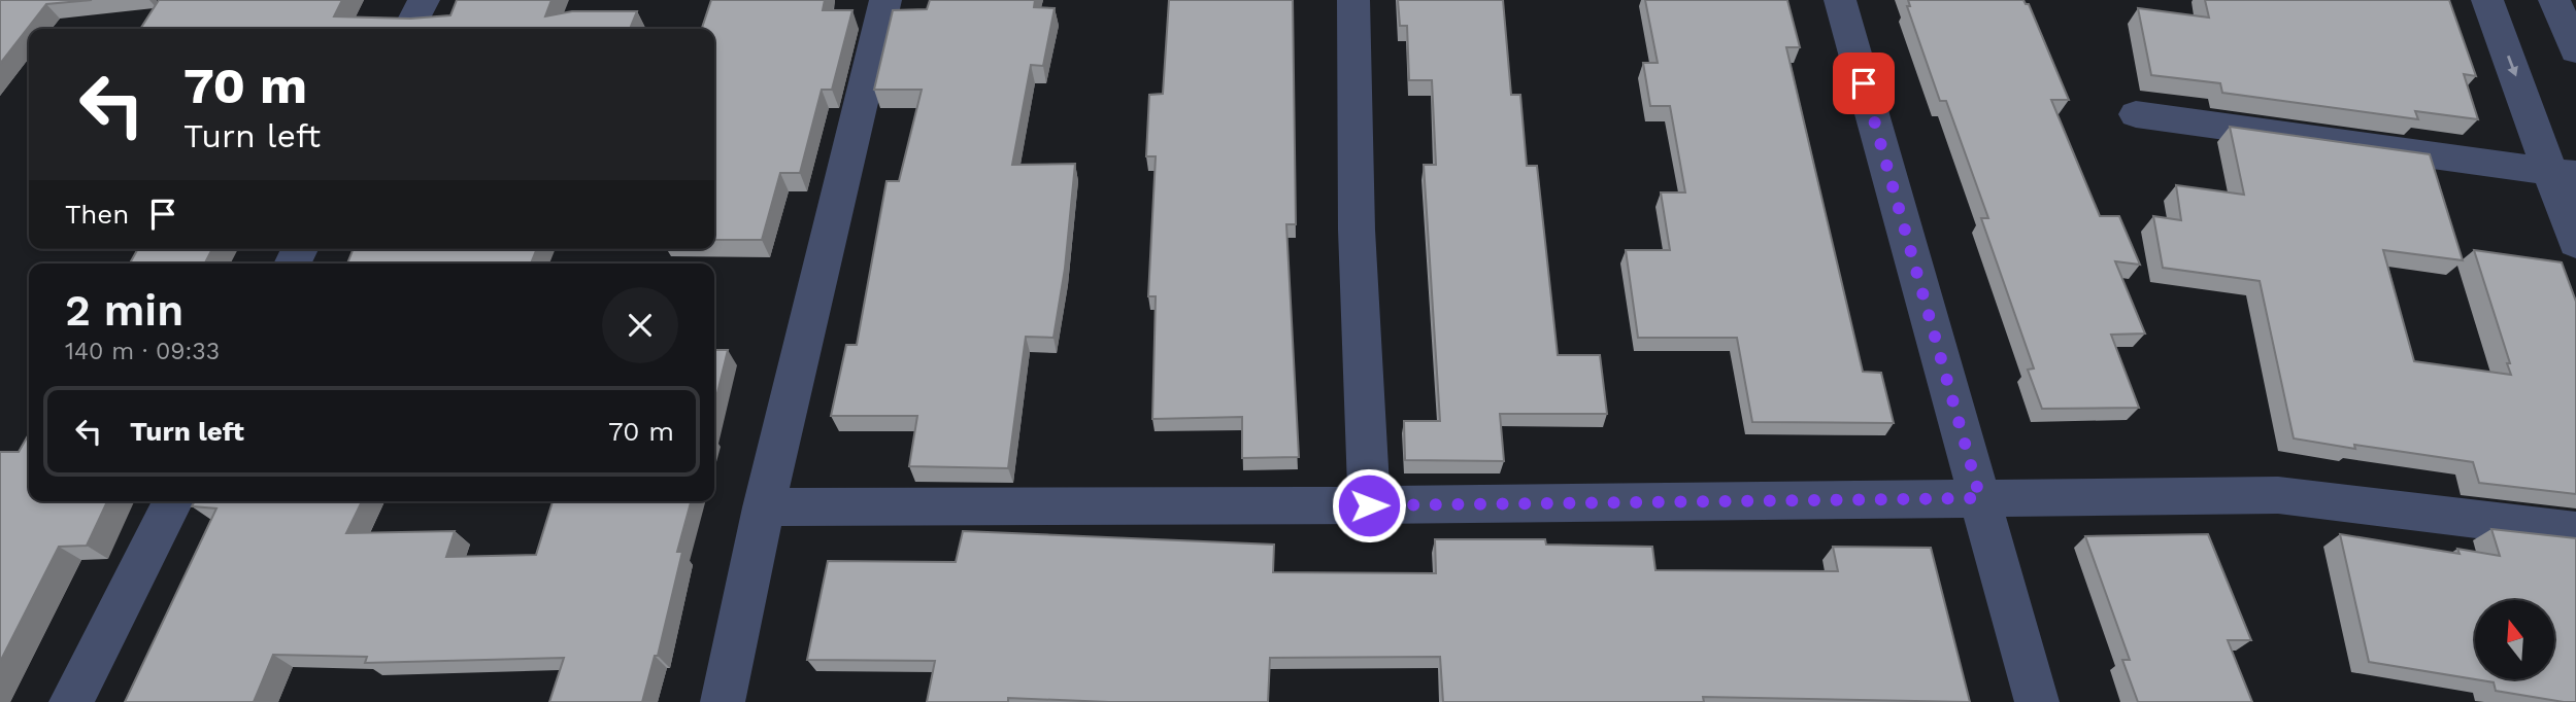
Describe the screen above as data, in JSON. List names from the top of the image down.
{
  "north": "top",
  "page": {
    "turn": ["70 m", "Turn left"],
    "then": "Then",
    "heading": ["2 min", "140 m · 09:33"],
    "list": [
      {
        "name": "Turn left",
        "value": "70 m"
      }
    ]
  }
}
